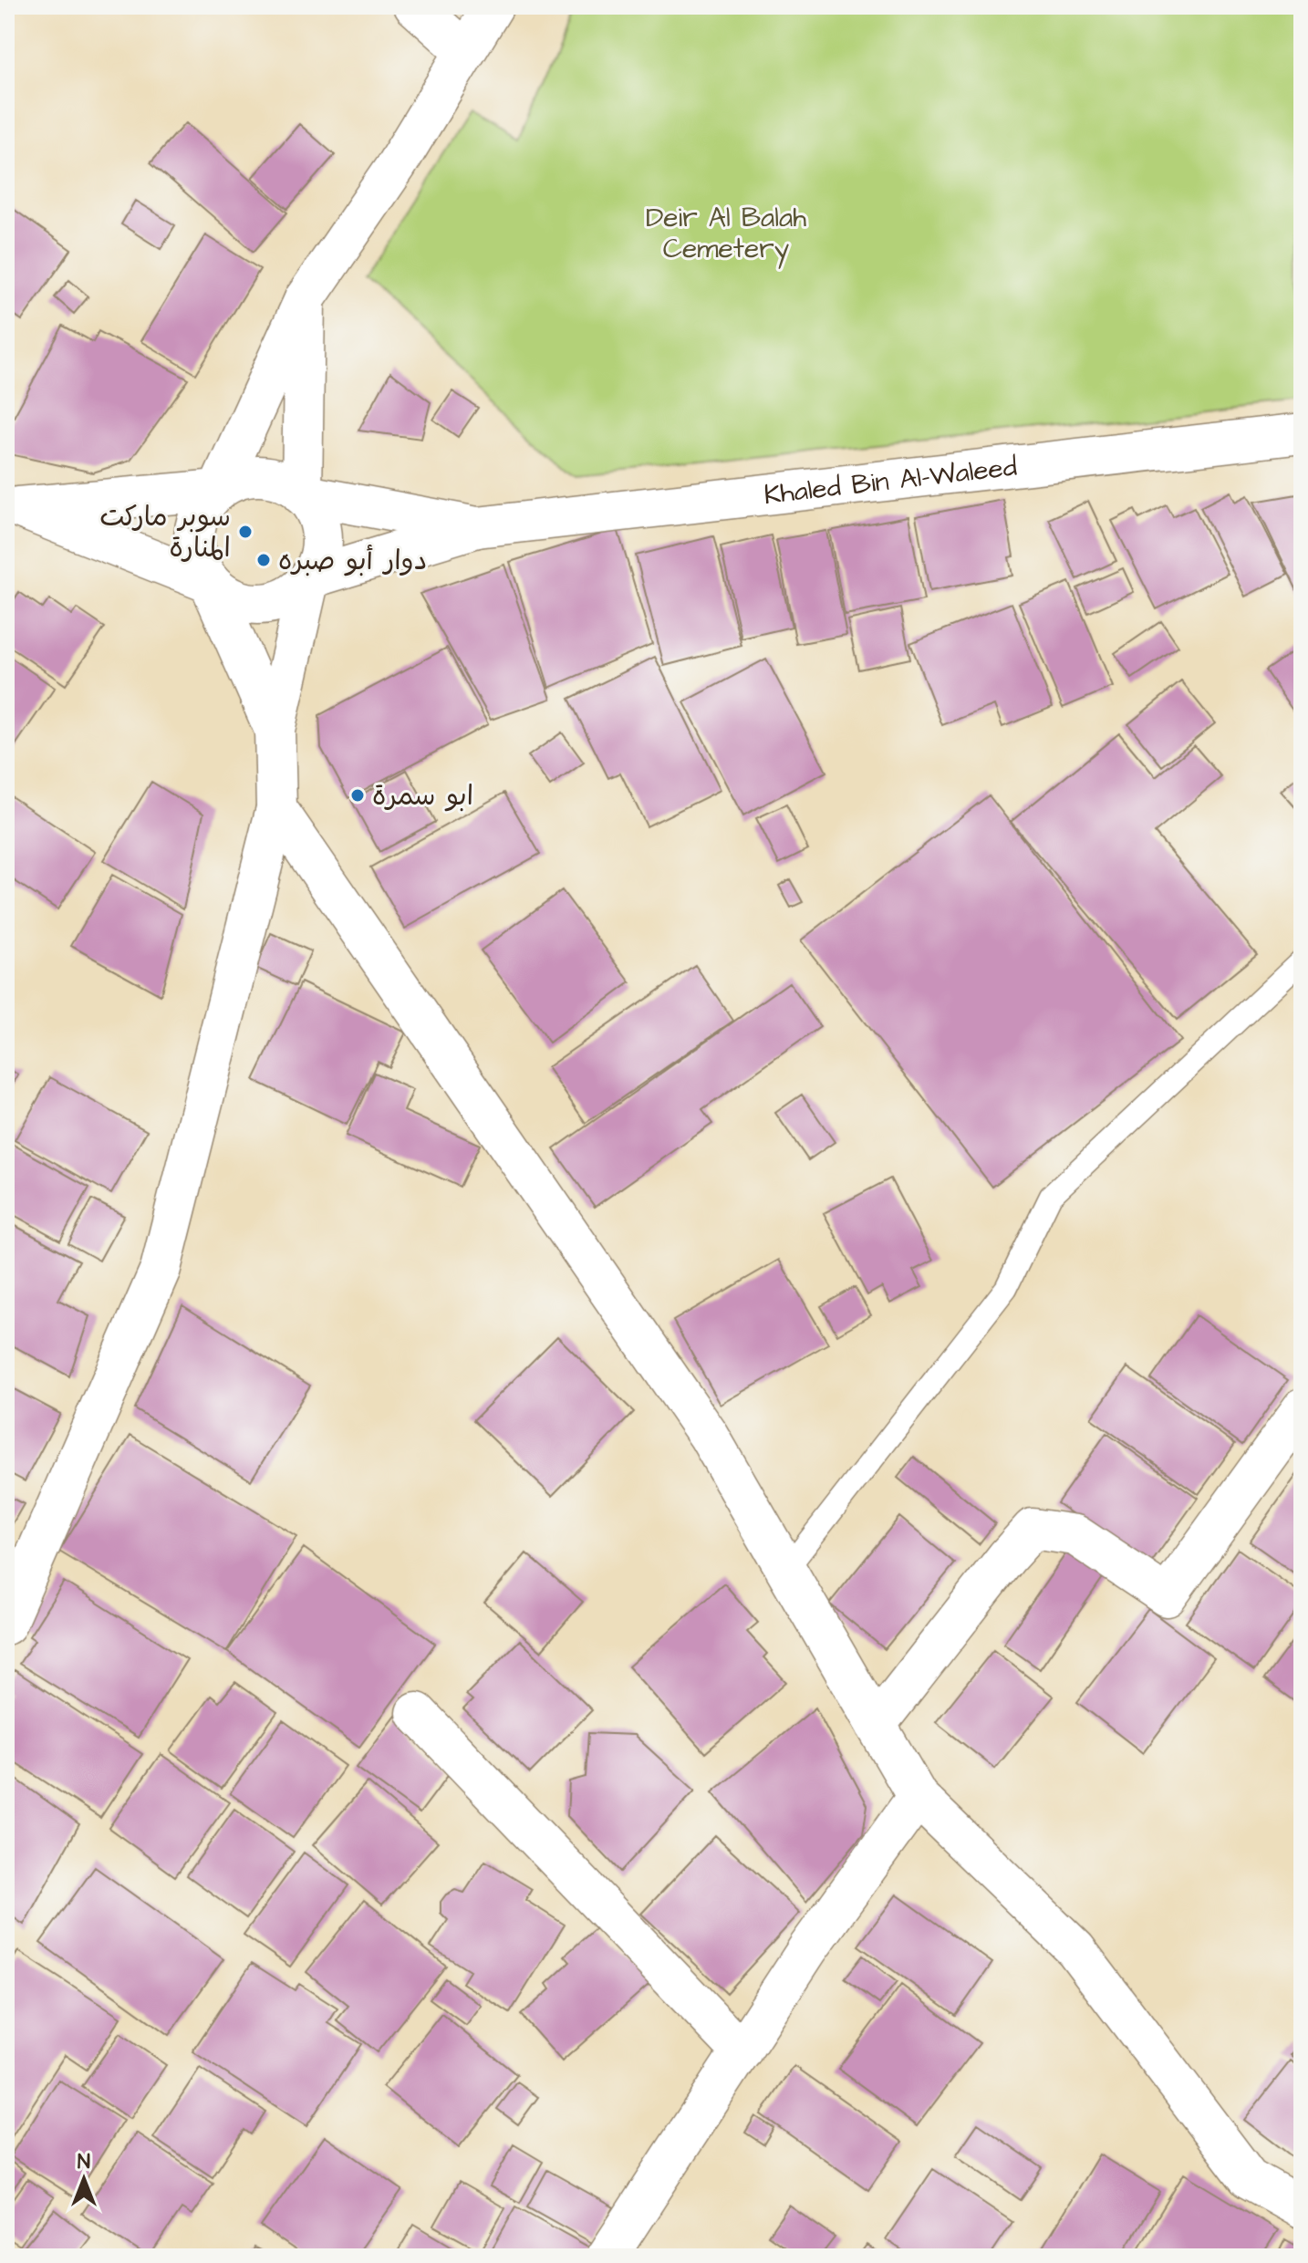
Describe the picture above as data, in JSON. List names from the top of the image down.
{
  "streets": {
    "street": ["Khaled Bin Al-Waleed"]
  },
  "parks": ["Deir Al Balah Cemetery"],
  "places": ["سوبر ماركت المنارة", "دوار أبو صبره", "ابو سمرة"],
  "north": "top"
}
